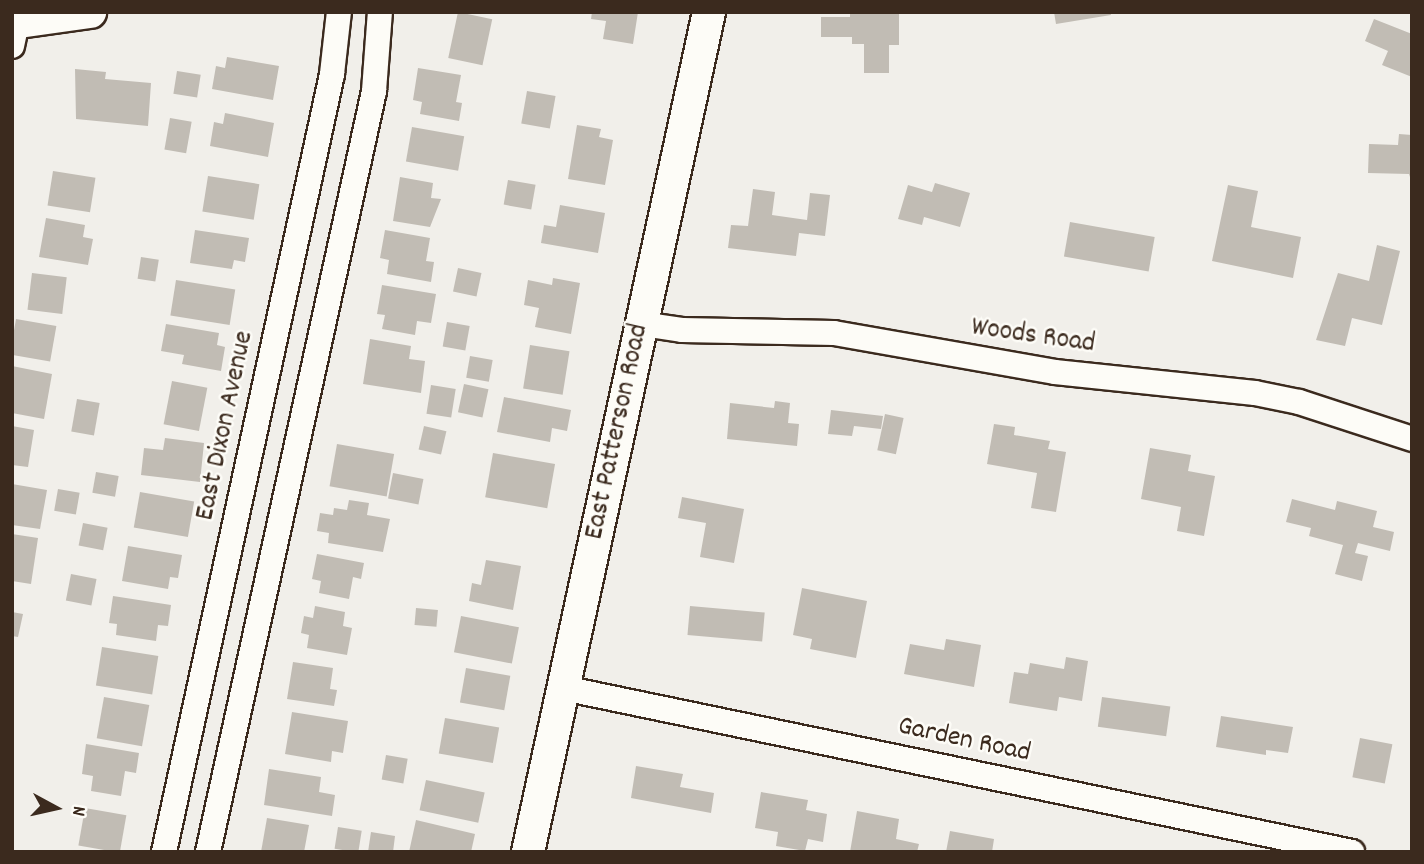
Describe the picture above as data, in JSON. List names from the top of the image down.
{
  "streets": {
    "main road": ["East Patterson Road"],
    "street": ["Woods Road", "East Dixon Avenue", "Garden Road"]
  },
  "crossings": [
    ["Woods Road", "East Patterson Road"],
    ["East Patterson Road", "Garden Road"]
  ],
  "north": "right"
}
